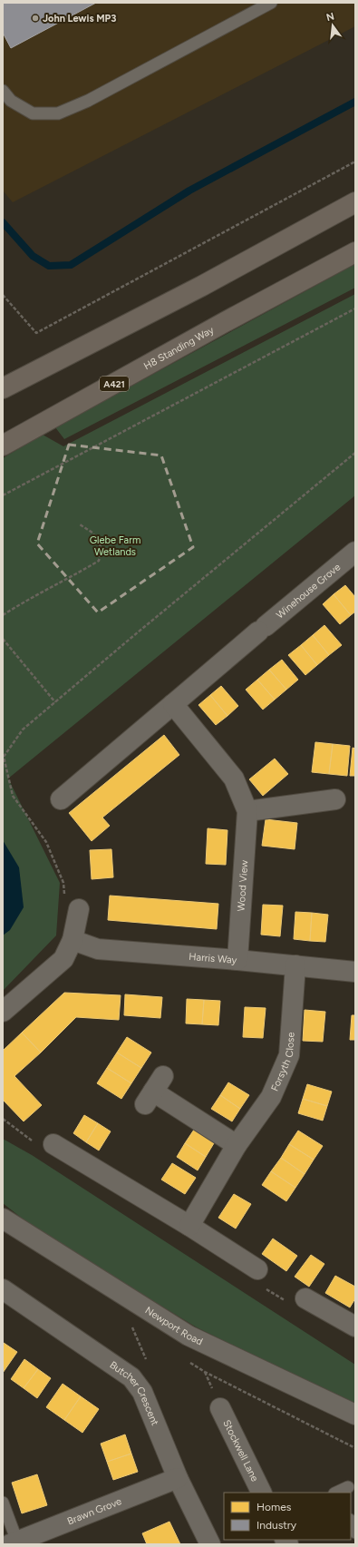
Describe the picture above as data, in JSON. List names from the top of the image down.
{
  "streets": {
    "highway": ["H8 Standing Way", "A421"],
    "street": [
      "Winehouse Grove",
      "Wood View",
      "Harris Way",
      "Forsyth Close",
      "Newport Road",
      "Butcher Crescent",
      "Stockwell Lane",
      "Brawn Grove"
    ]
  },
  "crossings": [
    ["Winehouse Grove", "Wood View"],
    ["Wood View", "Harris Way"],
    ["Harris Way", "Forsyth Close"],
    ["Butcher Crescent", "Brawn Grove"]
  ],
  "parks": ["Glebe Farm Wetlands"],
  "places": ["John Lewis MP3"],
  "legend": ["Homes", "Industry"],
  "north": "top"
}
